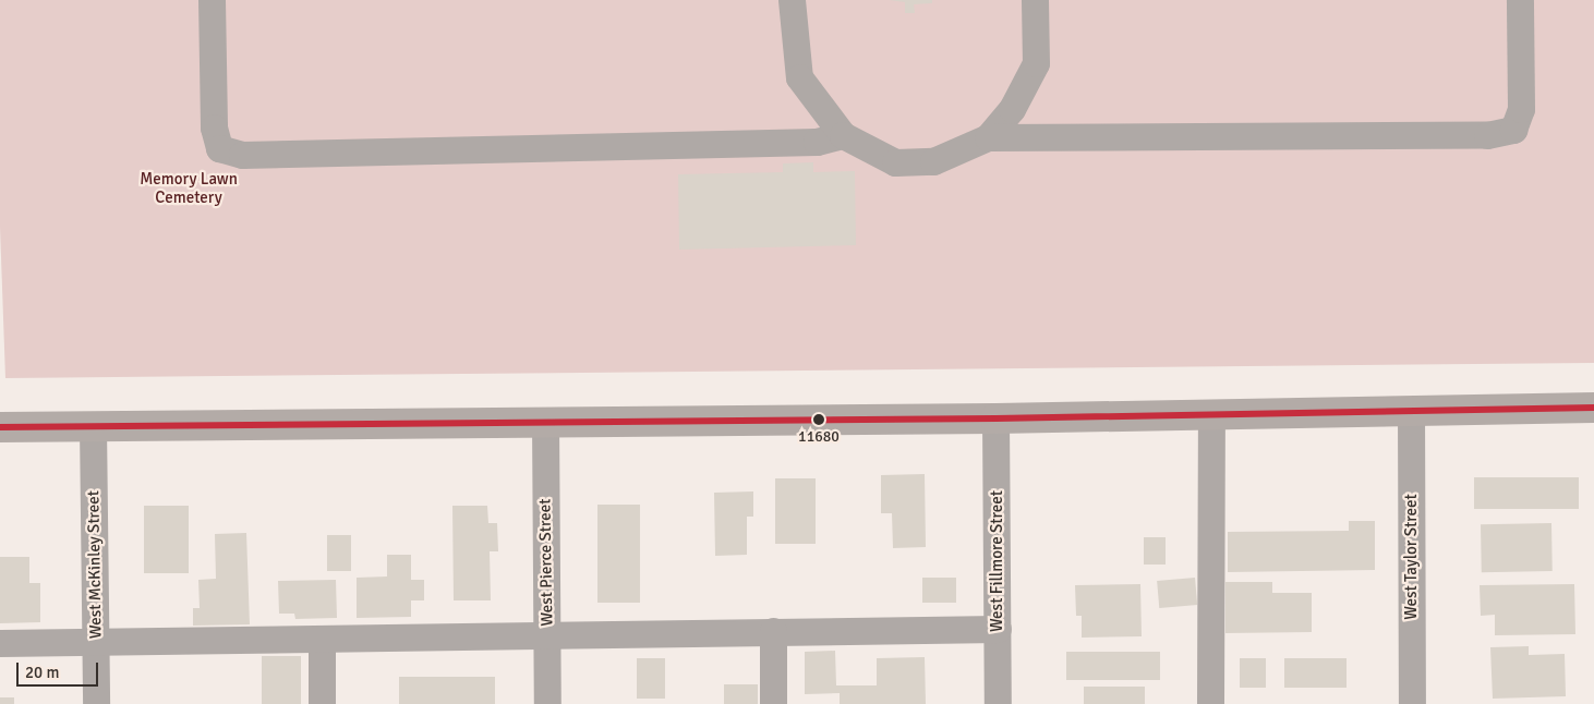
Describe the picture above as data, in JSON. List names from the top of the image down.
{
  "streets": {
    "street": [
      "West Taylor Street",
      "West Fillmore Street",
      "West Pierce Street",
      "West McKinley Street"
    ]
  },
  "parks": ["Memory Lawn Cemetery"],
  "places": ["11680"],
  "scale_bar": "20 m"
}
